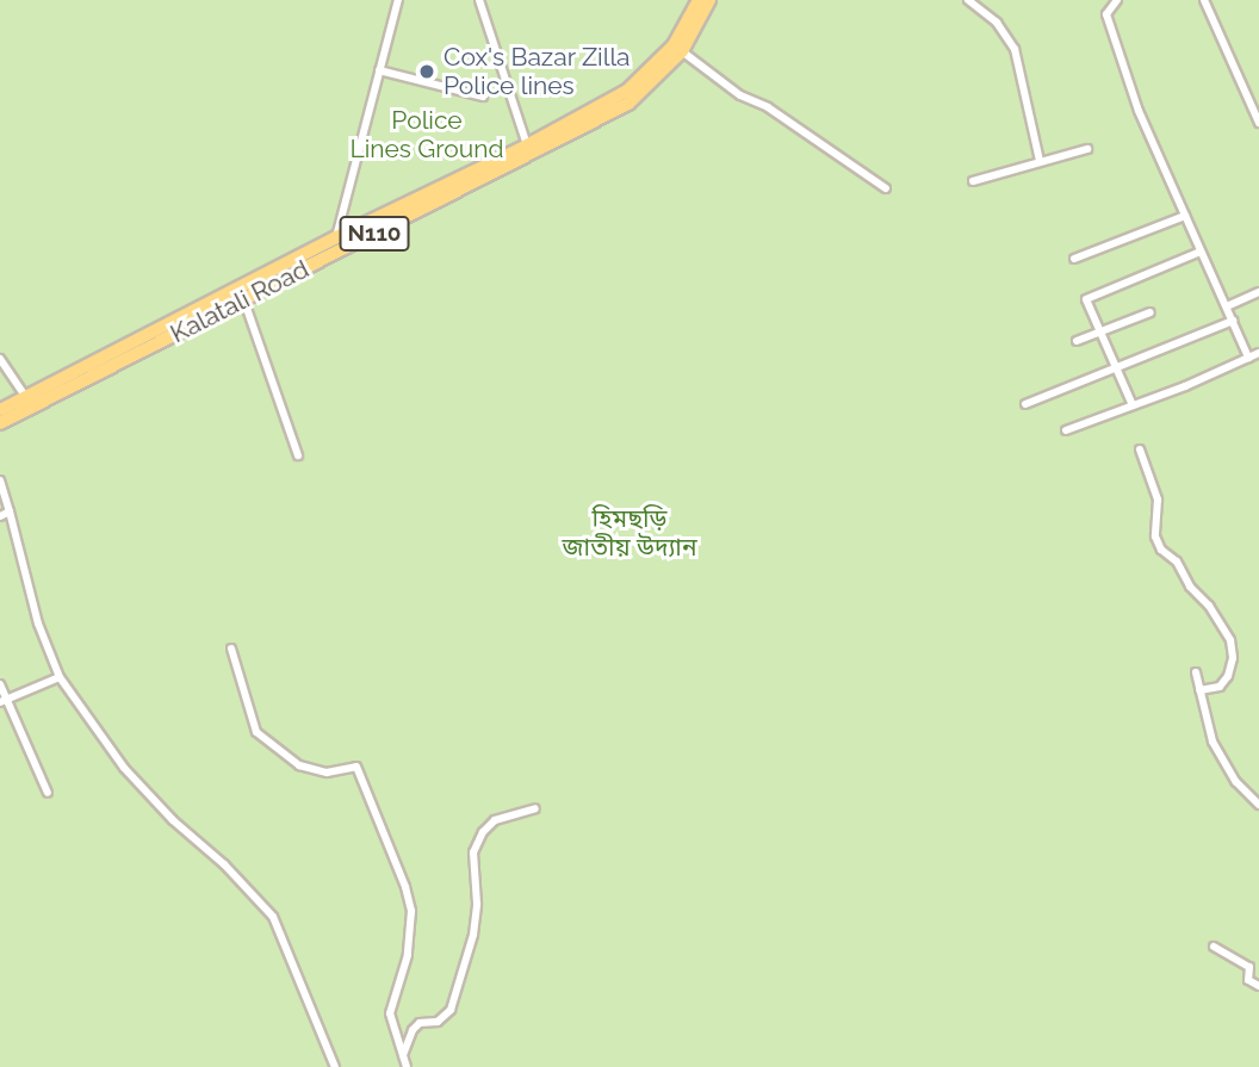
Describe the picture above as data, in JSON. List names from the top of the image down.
{
  "streets": {
    "highway": ["N110", "Kalatali Road"]
  },
  "parks": ["Police Lines Ground", "হিমছড়ি জাতীয় উদ্যান"],
  "places": ["Cox's Bazar Zilla Police lines"]
}
